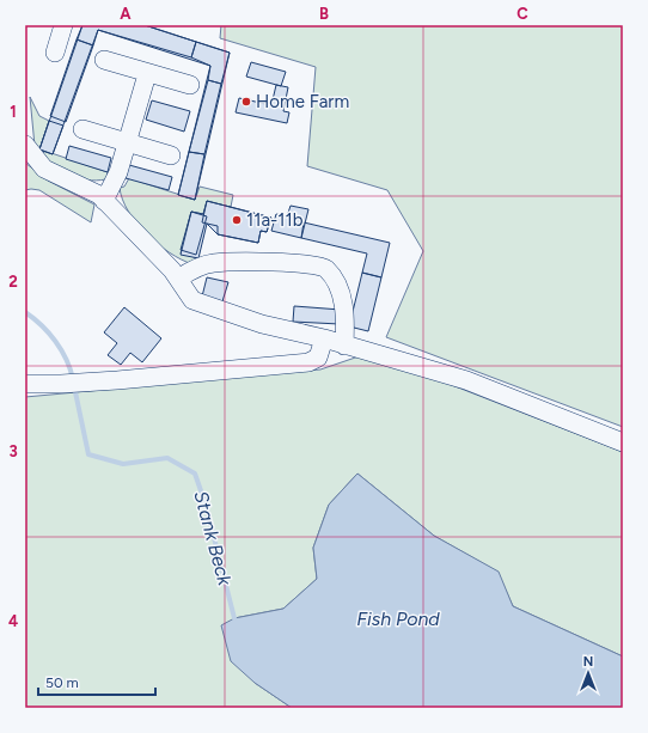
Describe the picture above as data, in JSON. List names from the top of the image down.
{
  "water": ["Stank Beck", "Fish Pond"],
  "places": ["Home Farm", "11a-11b"],
  "scale_bar": "50 m",
  "north": "top",
  "grid": {
    "columns": ["A", "B", "C"],
    "rows": [
      "1",
      "2",
      "3",
      "4"
    ]
  }
}
